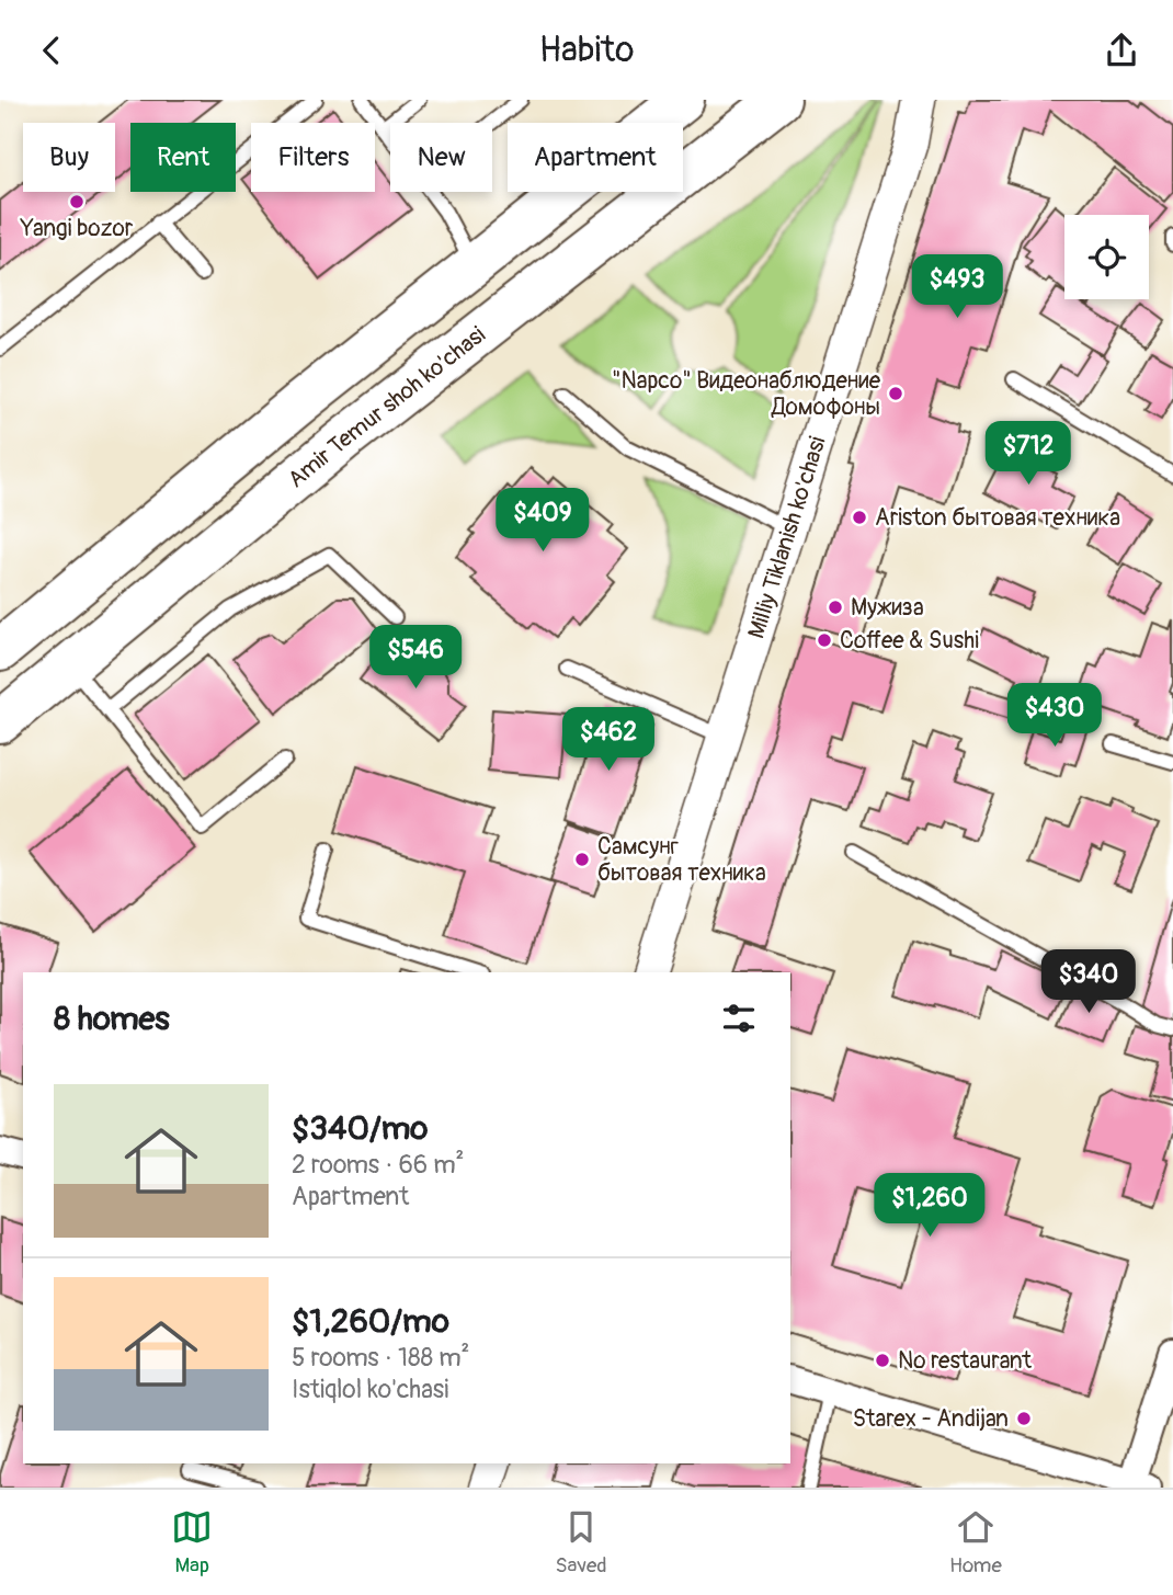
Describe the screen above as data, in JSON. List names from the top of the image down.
{
  "streets": {
    "main road": ["Amir Temur shoh ko'chasi"],
    "street": ["Milliy Tiklanish ko'chasi"]
  },
  "places": [
    "Yangi bozor",
    "\"Napco\" Видеонаблюдение Домофоны",
    "Ariston бытовая техника",
    "Мужиза",
    "Coffee & Sushi",
    "Самсунг бытовая техника",
    "No restaurant",
    "Starex - Andijan"
  ],
  "page": {
    "header": "Habito",
    "chip": [
      "Buy",
      "Rent",
      "Filters",
      "New",
      "Apartment"
    ],
    "price": [
      "$493",
      "$712",
      "$409",
      "$546",
      "$430",
      "$462",
      "$340",
      "$1,260"
    ],
    "heading": "8 homes",
    "list": [
      {
        "name": "$340/mo",
        "note": "2 rooms · 66 m² · Apartment"
      },
      {
        "name": "$1,260/mo",
        "note": "5 rooms · 188 m² · Istiqlol ko'chasi"
      }
    ],
    "tabs": ["Map", "Saved", "Home"]
  }
}
